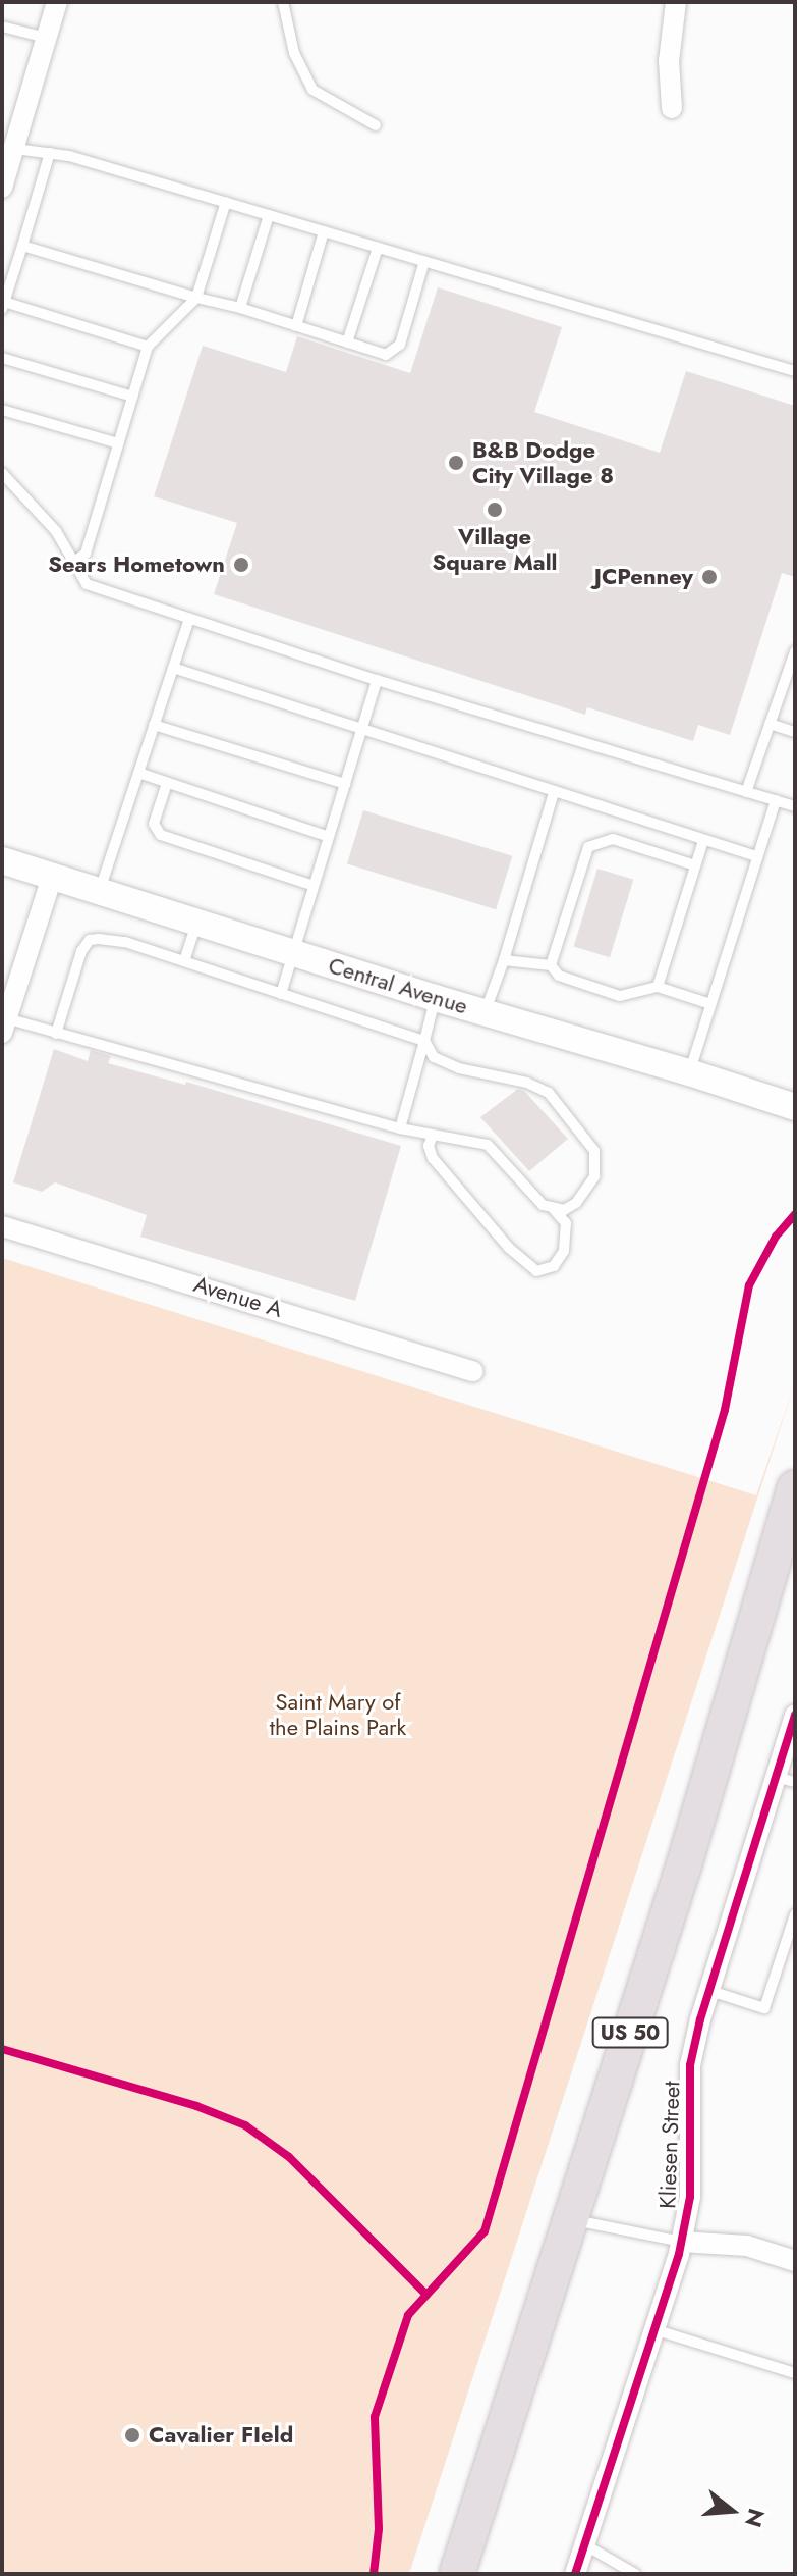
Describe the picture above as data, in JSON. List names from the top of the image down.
{
  "streets": {
    "highway": ["US 50"],
    "street": ["Central Avenue", "Avenue A", "Kliesen Street"]
  },
  "parks": ["Saint Mary of the Plains Park"],
  "places": [
    "B&B Dodge City Village 8",
    "Village Square Mall",
    "Sears Hometown",
    "JCPenney",
    "Cavalier FIeld"
  ],
  "north": "right"
}
